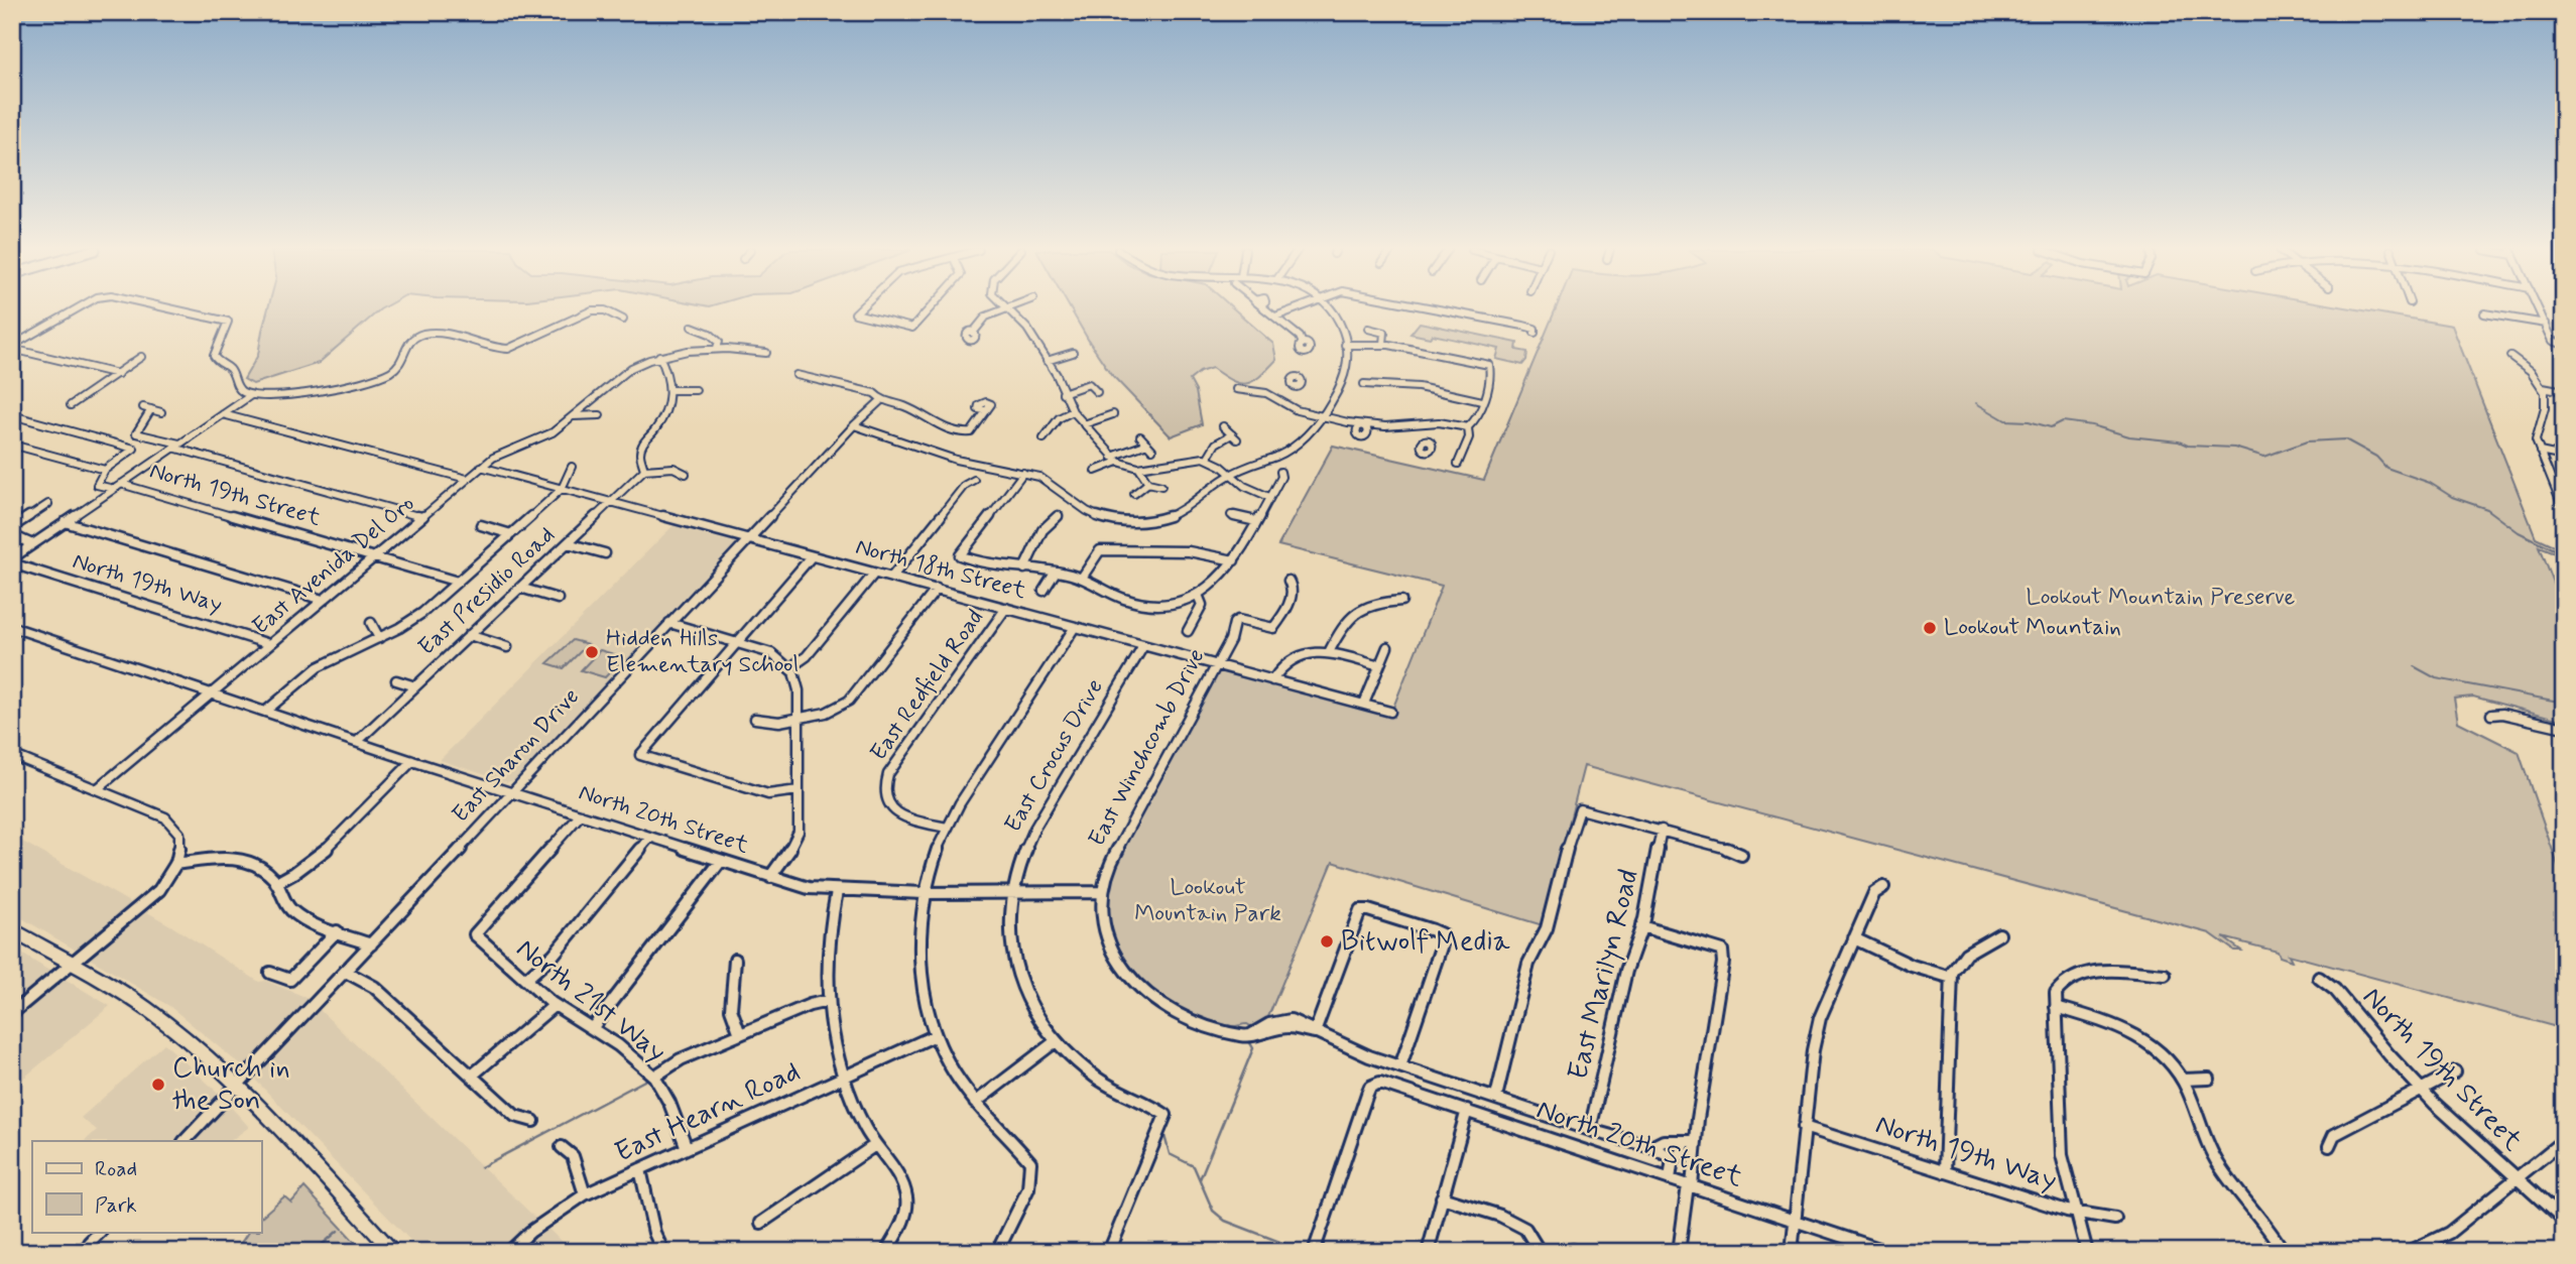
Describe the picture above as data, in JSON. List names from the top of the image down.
{
  "streets": {
    "street": [
      "North 19th Street",
      "East Avenida Del Oro",
      "North 18th Street",
      "North 19th Way",
      "East Presidio Road",
      "East Redfield Road",
      "East Winchcomb Drive",
      "East Sharon Drive",
      "East Crocus Drive",
      "North 20th Street",
      "East Marilyn Road",
      "North 21st Way",
      "East Hearn Road"
    ]
  },
  "crossings": [
    ["North 19th Street", "East Avenida Del Oro"],
    ["East Avenida Del Oro", "North 18th Street"],
    ["East Avenida Del Oro", "North 19th Way"],
    ["East Avenida Del Oro", "North 20th Street"],
    ["North 18th Street", "East Presidio Road"],
    ["North 18th Street", "East Redfield Road"],
    ["North 18th Street", "East Winchcomb Drive"],
    ["North 18th Street", "East Sharon Drive"],
    ["North 18th Street", "East Crocus Drive"],
    ["East Presidio Road", "North 20th Street"],
    ["East Winchcomb Drive", "North 20th Street"],
    ["East Sharon Drive", "North 20th Street"],
    ["East Crocus Drive", "North 20th Street"],
    ["North 20th Street", "North 21st Way"],
    ["North 21st Way", "East Hearn Road"]
  ],
  "parks": ["Lookout Mountain Preserve", "Lookout Mountain Park"],
  "places": [
    "Lookout Mountain",
    "Hidden Hills Elementary School",
    "Bitwolf Media",
    "Church in the Son"
  ],
  "legend": ["Road", "Park"]
}
